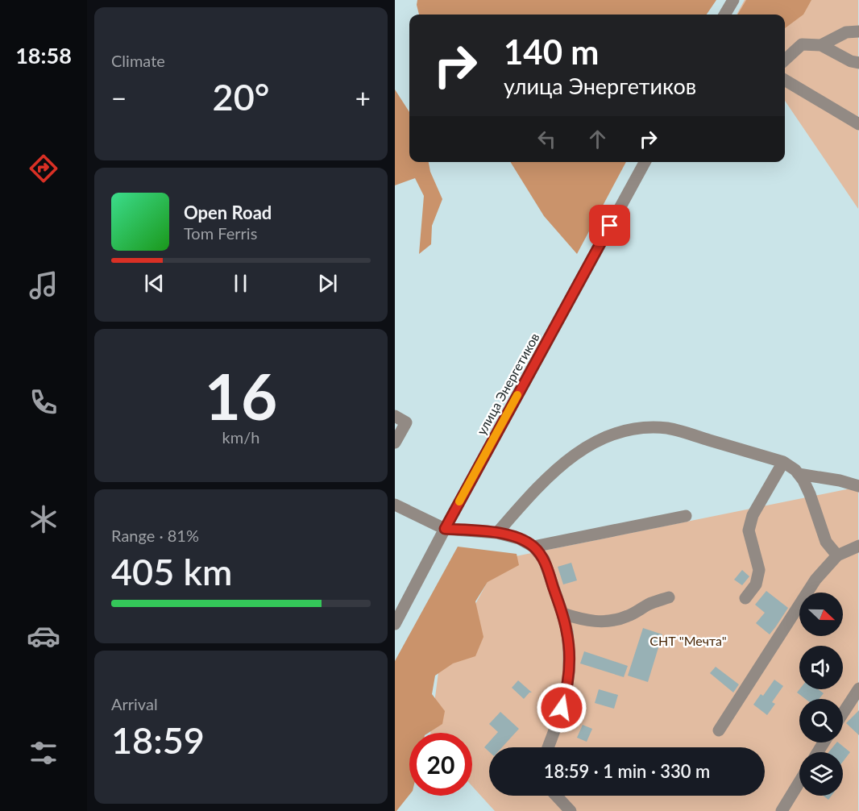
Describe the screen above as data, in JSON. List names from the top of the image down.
{
  "streets": {
    "street": ["улица Энергетиков"]
  },
  "parks": ["СНТ \"Мечта\""],
  "north": "right",
  "page": {
    "tabs": "18:58",
    "tile": [
      "Climate",
      ["16", "km/h"],
      ["Range · 81%", "405 km"],
      ["Arrival", "18:59"]
    ],
    "turn": ["140 m", "улица Энергетиков"],
    "heat": ["−", "20°", "+"],
    "song": ["Open Road", "Tom Ferris"],
    "limit": "20",
    "trip": "18:59 · 1 min · 330 m"
  }
}
